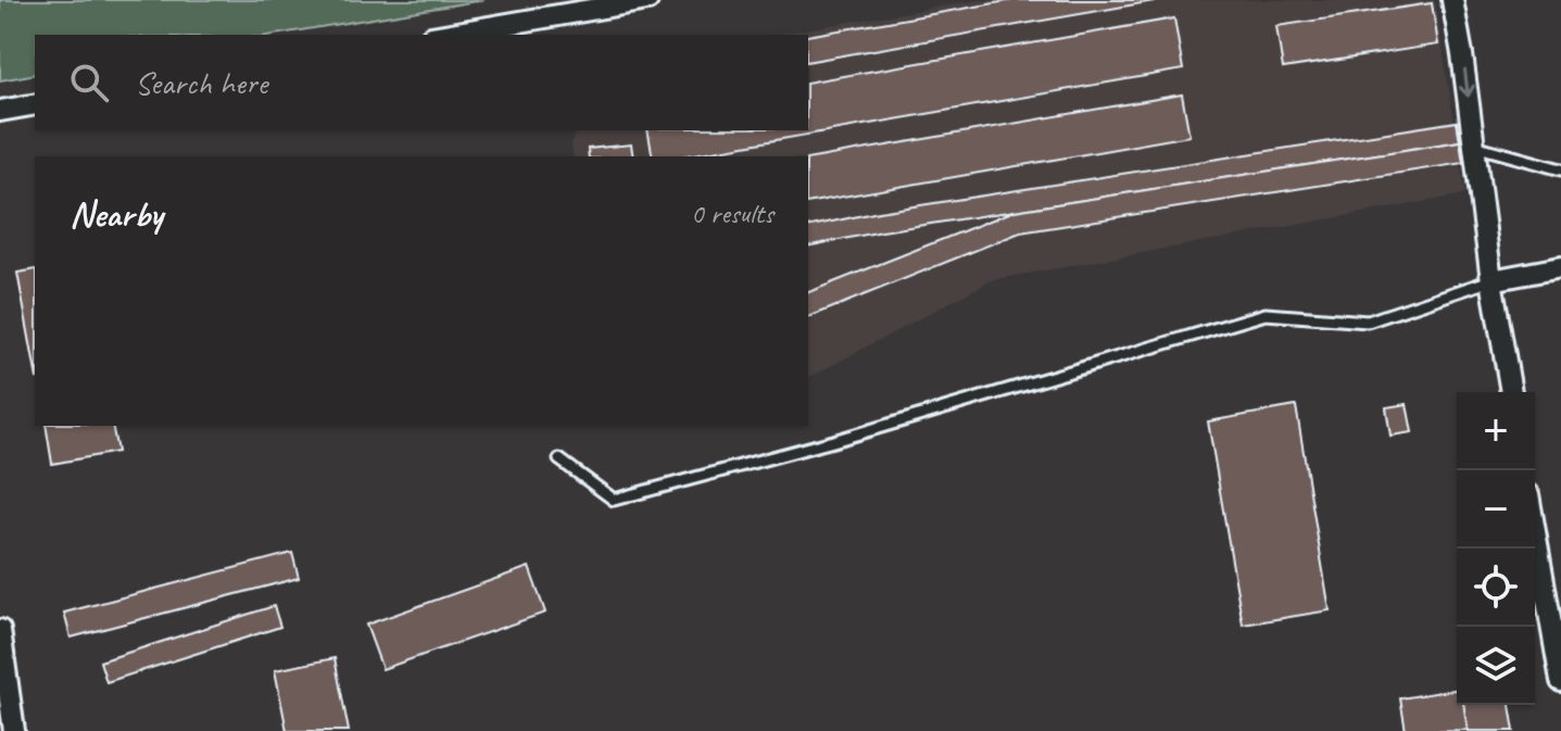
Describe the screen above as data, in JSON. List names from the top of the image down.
{
  "page": {
    "search": "Search here",
    "heading": ["Nearby", "0 results"],
    "map_buttons": ["+", "−"]
  }
}
